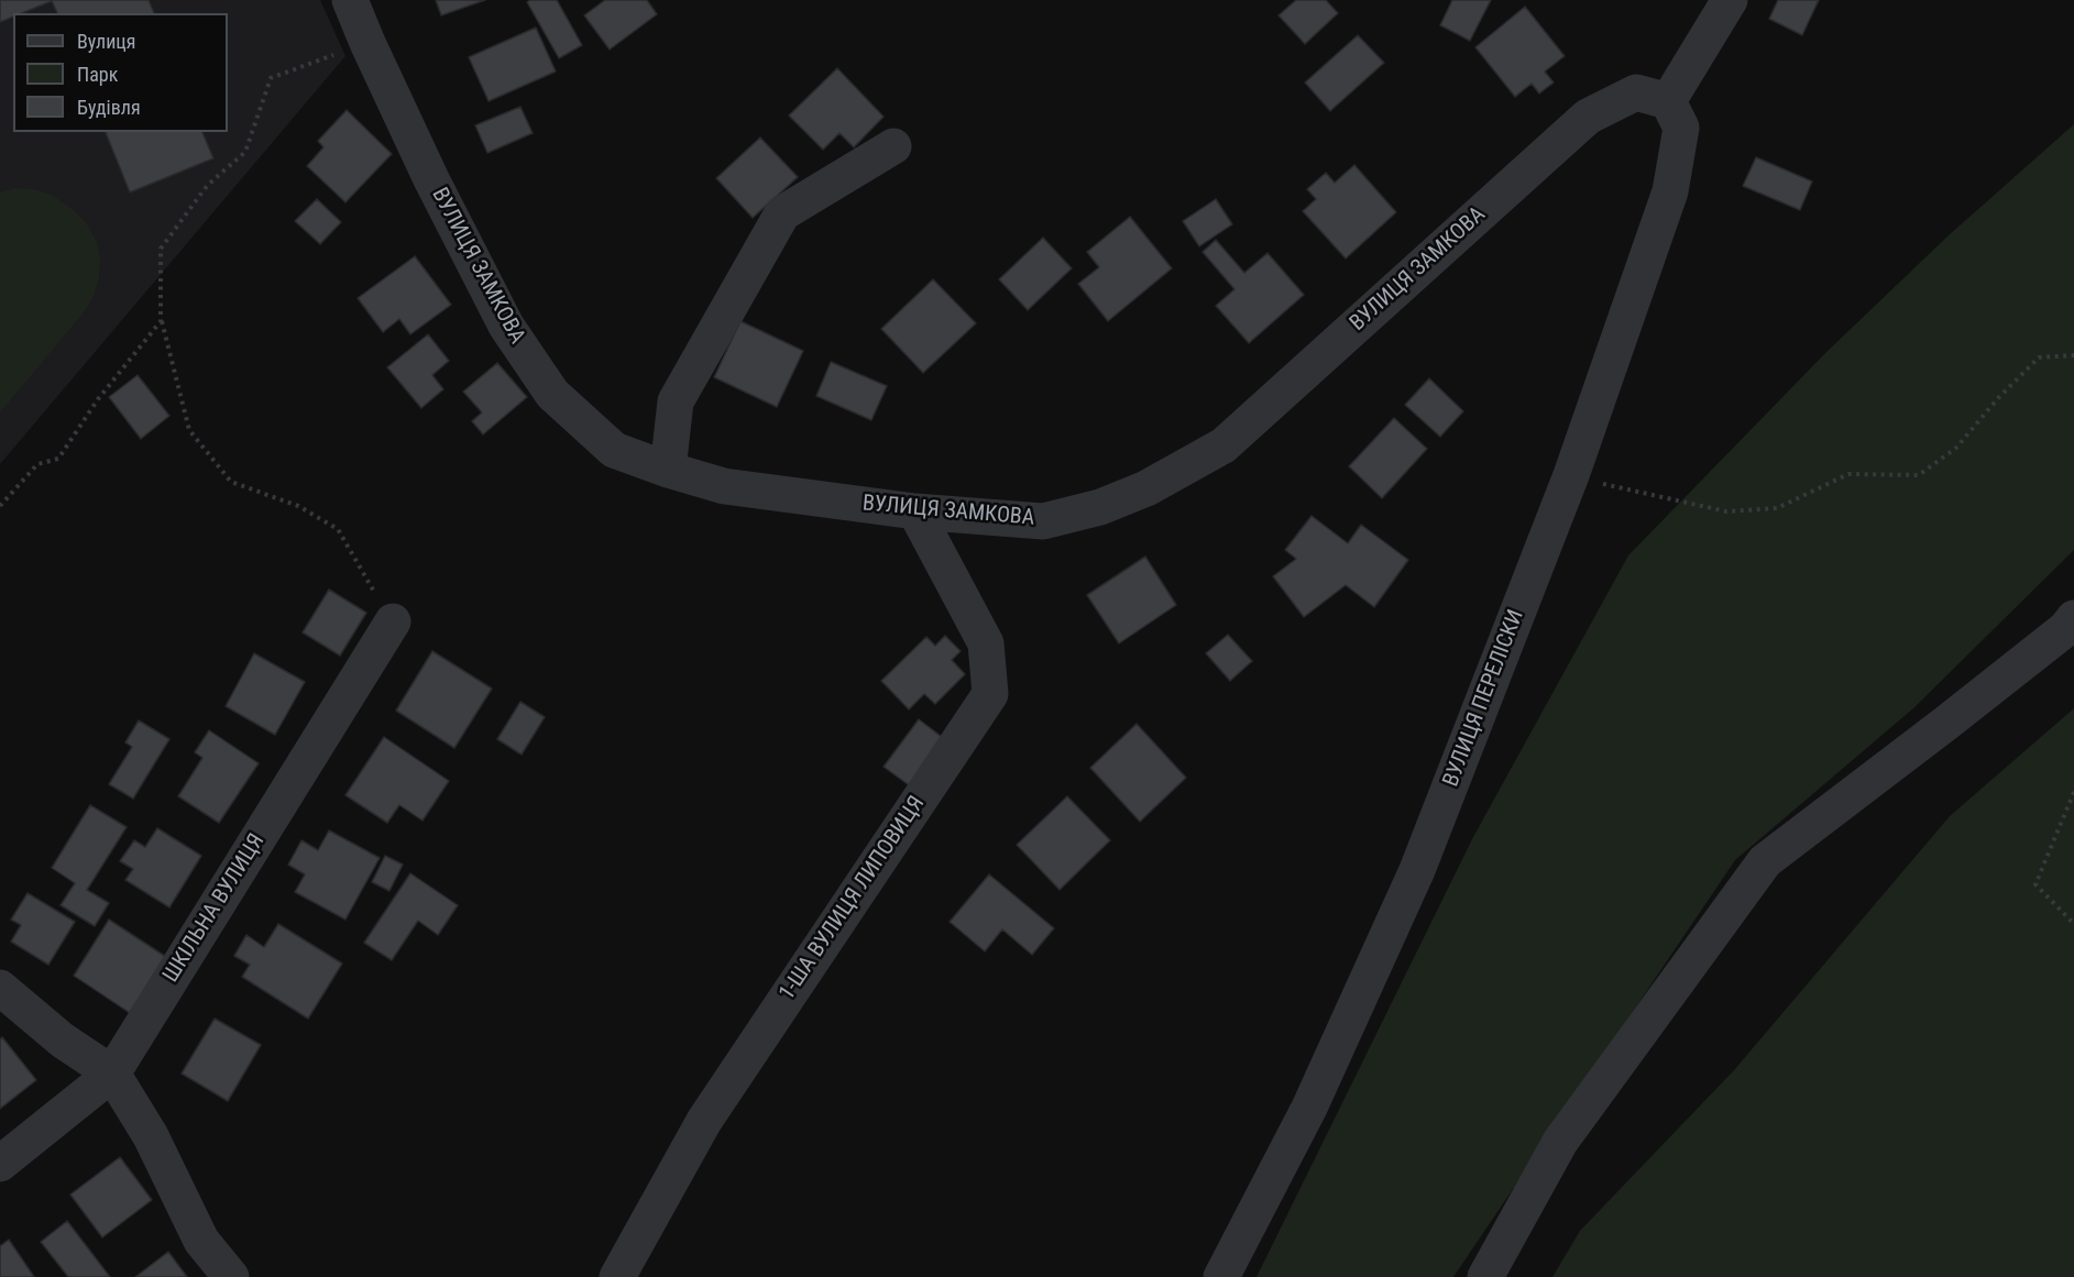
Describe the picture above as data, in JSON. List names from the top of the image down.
{
  "streets": {
    "street": [
      "ВУЛИЦЯ ЗАМКОВА",
      "ВУЛИЦЯ ПЕРЕЛІСКИ",
      "1-ША ВУЛИЦЯ ЛИПОВИЦЯ",
      "ШКІЛЬНА ВУЛИЦЯ"
    ]
  },
  "crossings": [
    ["ВУЛИЦЯ ЗАМКОВА", "ВУЛИЦЯ ПЕРЕЛІСКИ"],
    ["ВУЛИЦЯ ЗАМКОВА", "1-ША ВУЛИЦЯ ЛИПОВИЦЯ"]
  ],
  "legend": ["Вулиця", "Парк", "Будівля"]
}
